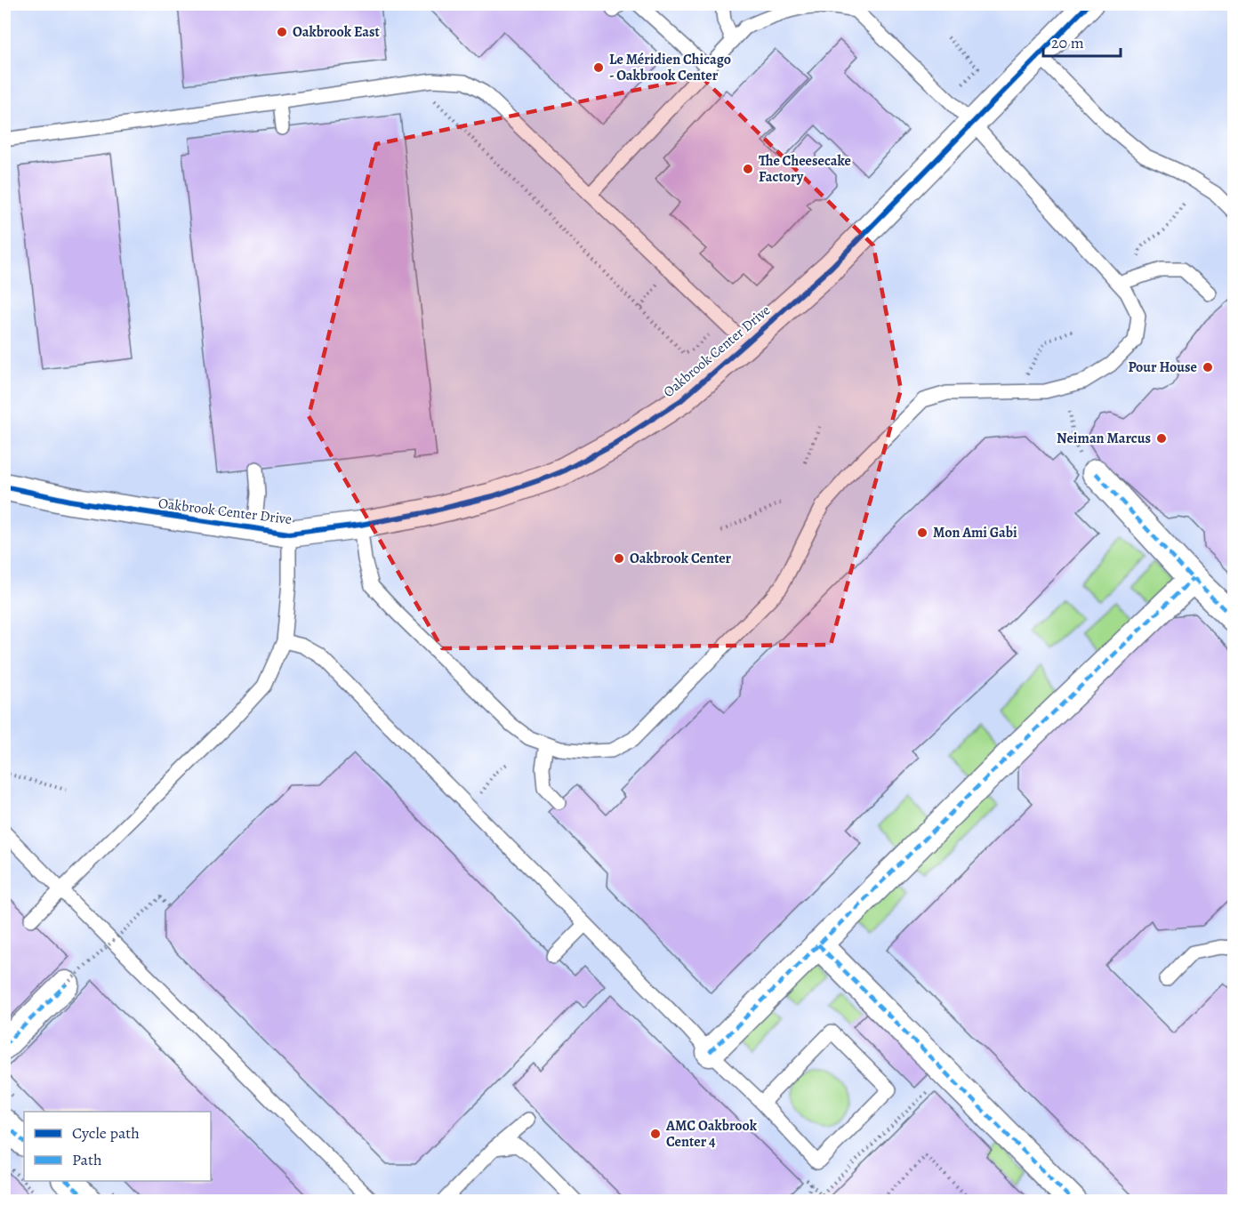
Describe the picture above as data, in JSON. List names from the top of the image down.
{
  "streets": {
    "street": ["Oakbrook Center Drive"]
  },
  "places": [
    "Oakbrook East",
    "Le Méridien Chicago - Oakbrook Center",
    "The Cheesecake Factory",
    "Pour House",
    "Neiman Marcus",
    "Mon Ami Gabi",
    "Oakbrook Center",
    "AMC Oakbrook Center 4"
  ],
  "legend": ["Cycle path", "Path"],
  "scale_bar": "20 m"
}
